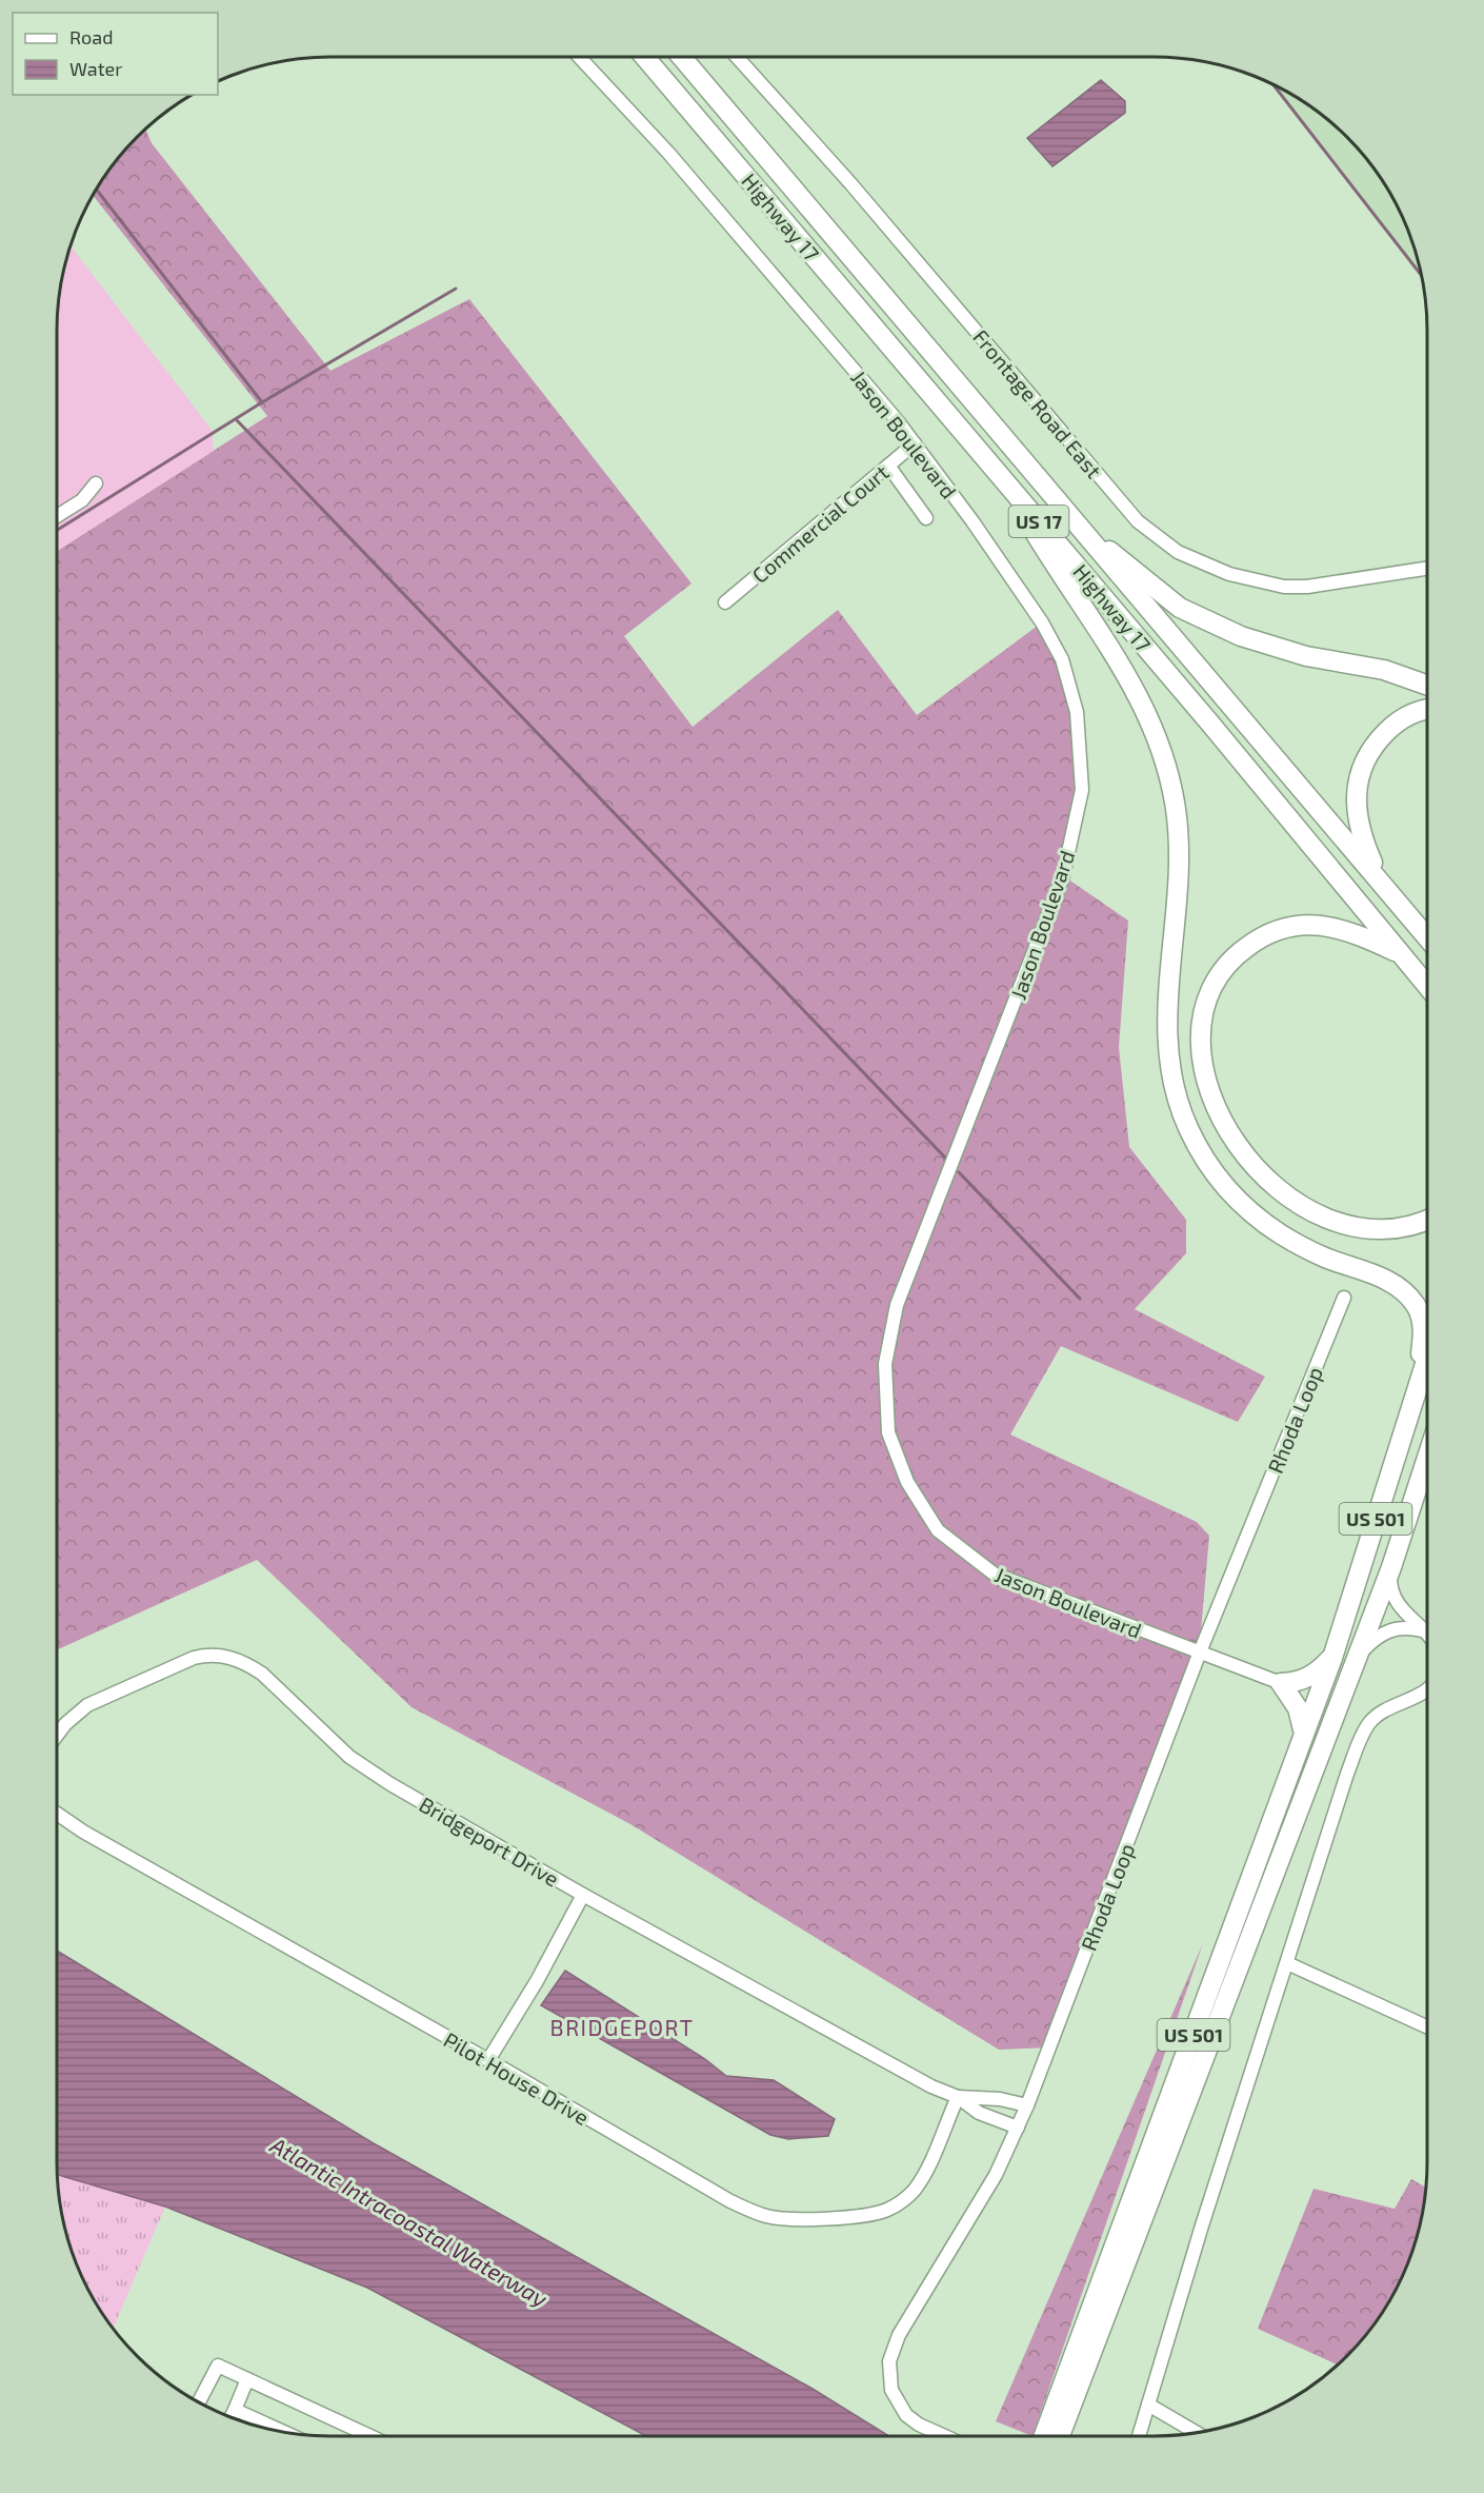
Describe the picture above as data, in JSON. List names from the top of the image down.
{
  "streets": {
    "highway": ["Highway 17", "US 17", "US 501"],
    "street": [
      "Frontage Road East",
      "Jason Boulevard",
      "Commercial Court",
      "Rhoda Loop",
      "Bridgeport Drive",
      "Pilot House Drive"
    ]
  },
  "crossings": [
    ["Jason Boulevard", "Commercial Court"],
    ["Jason Boulevard", "Rhoda Loop"],
    ["Rhoda Loop", "Bridgeport Drive"],
    ["Bridgeport Drive", "Pilot House Drive"]
  ],
  "districts": ["BRIDGEPORT"],
  "water": ["Atlantic Intracoastal Waterway"],
  "legend": ["Road", "Water"]
}
